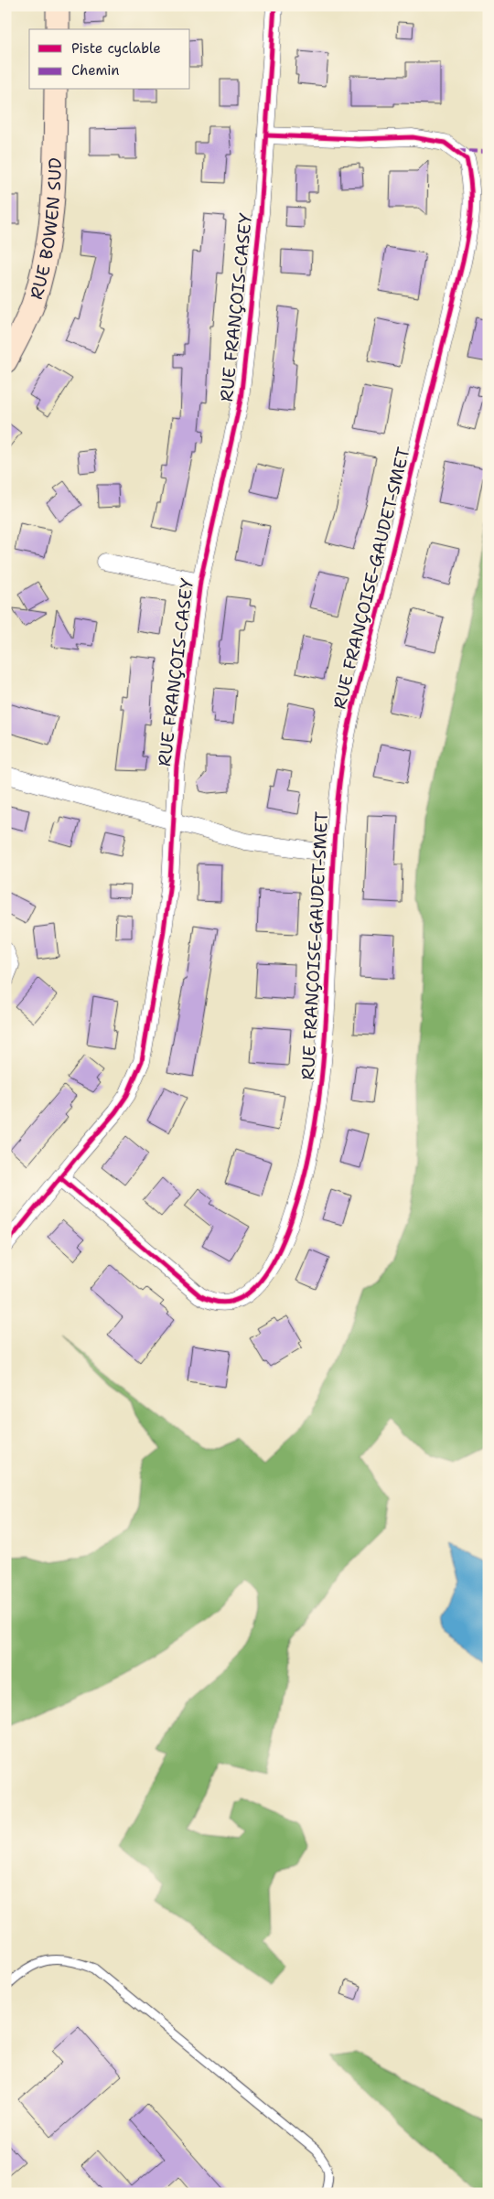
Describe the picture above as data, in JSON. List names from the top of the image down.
{
  "streets": {
    "street": ["RUE BOWEN SUD", "RUE FRANÇOIS-CASEY", "RUE FRANÇOISE-GAUDET-SMET"]
  },
  "crossings": [
    ["RUE FRANÇOIS-CASEY", "RUE FRANÇOISE-GAUDET-SMET"]
  ],
  "legend": ["Piste cyclable", "Chemin"]
}
